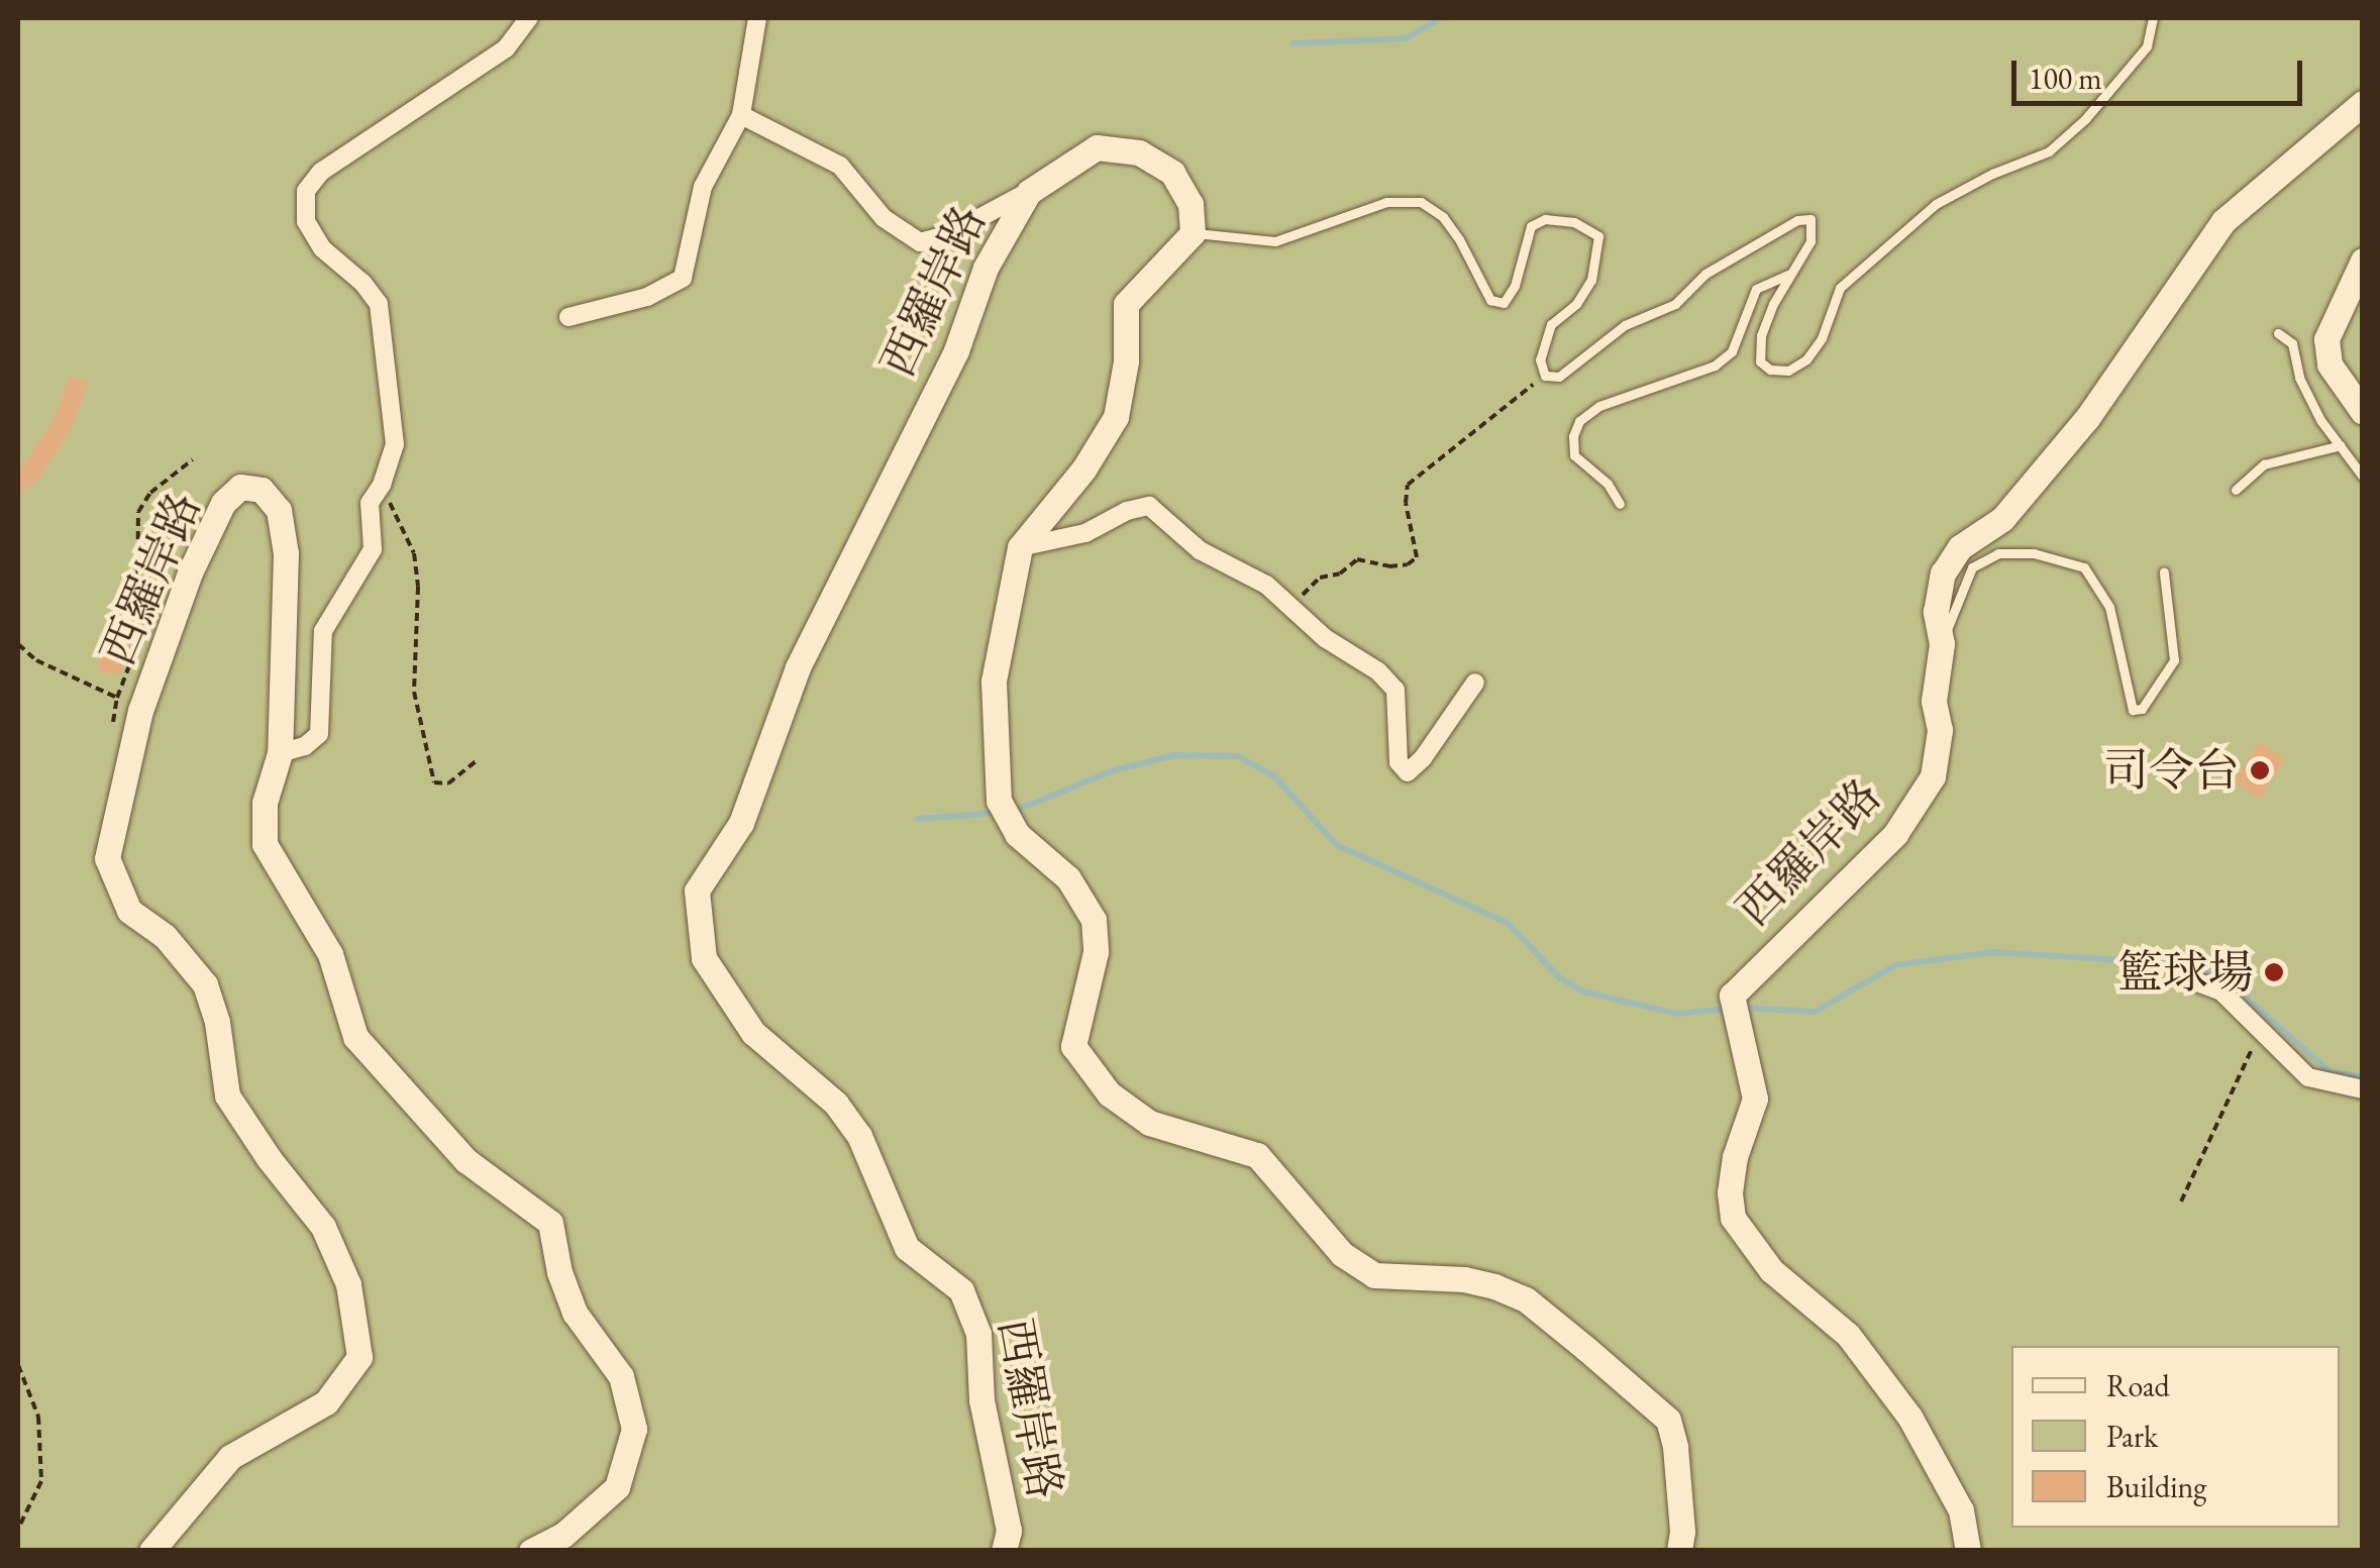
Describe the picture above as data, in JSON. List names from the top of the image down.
{
  "streets": {
    "street": ["西羅岸路"]
  },
  "places": ["司令台", "籃球場"],
  "legend": ["Road", "Park", "Building"],
  "scale_bar": "100 m"
}
